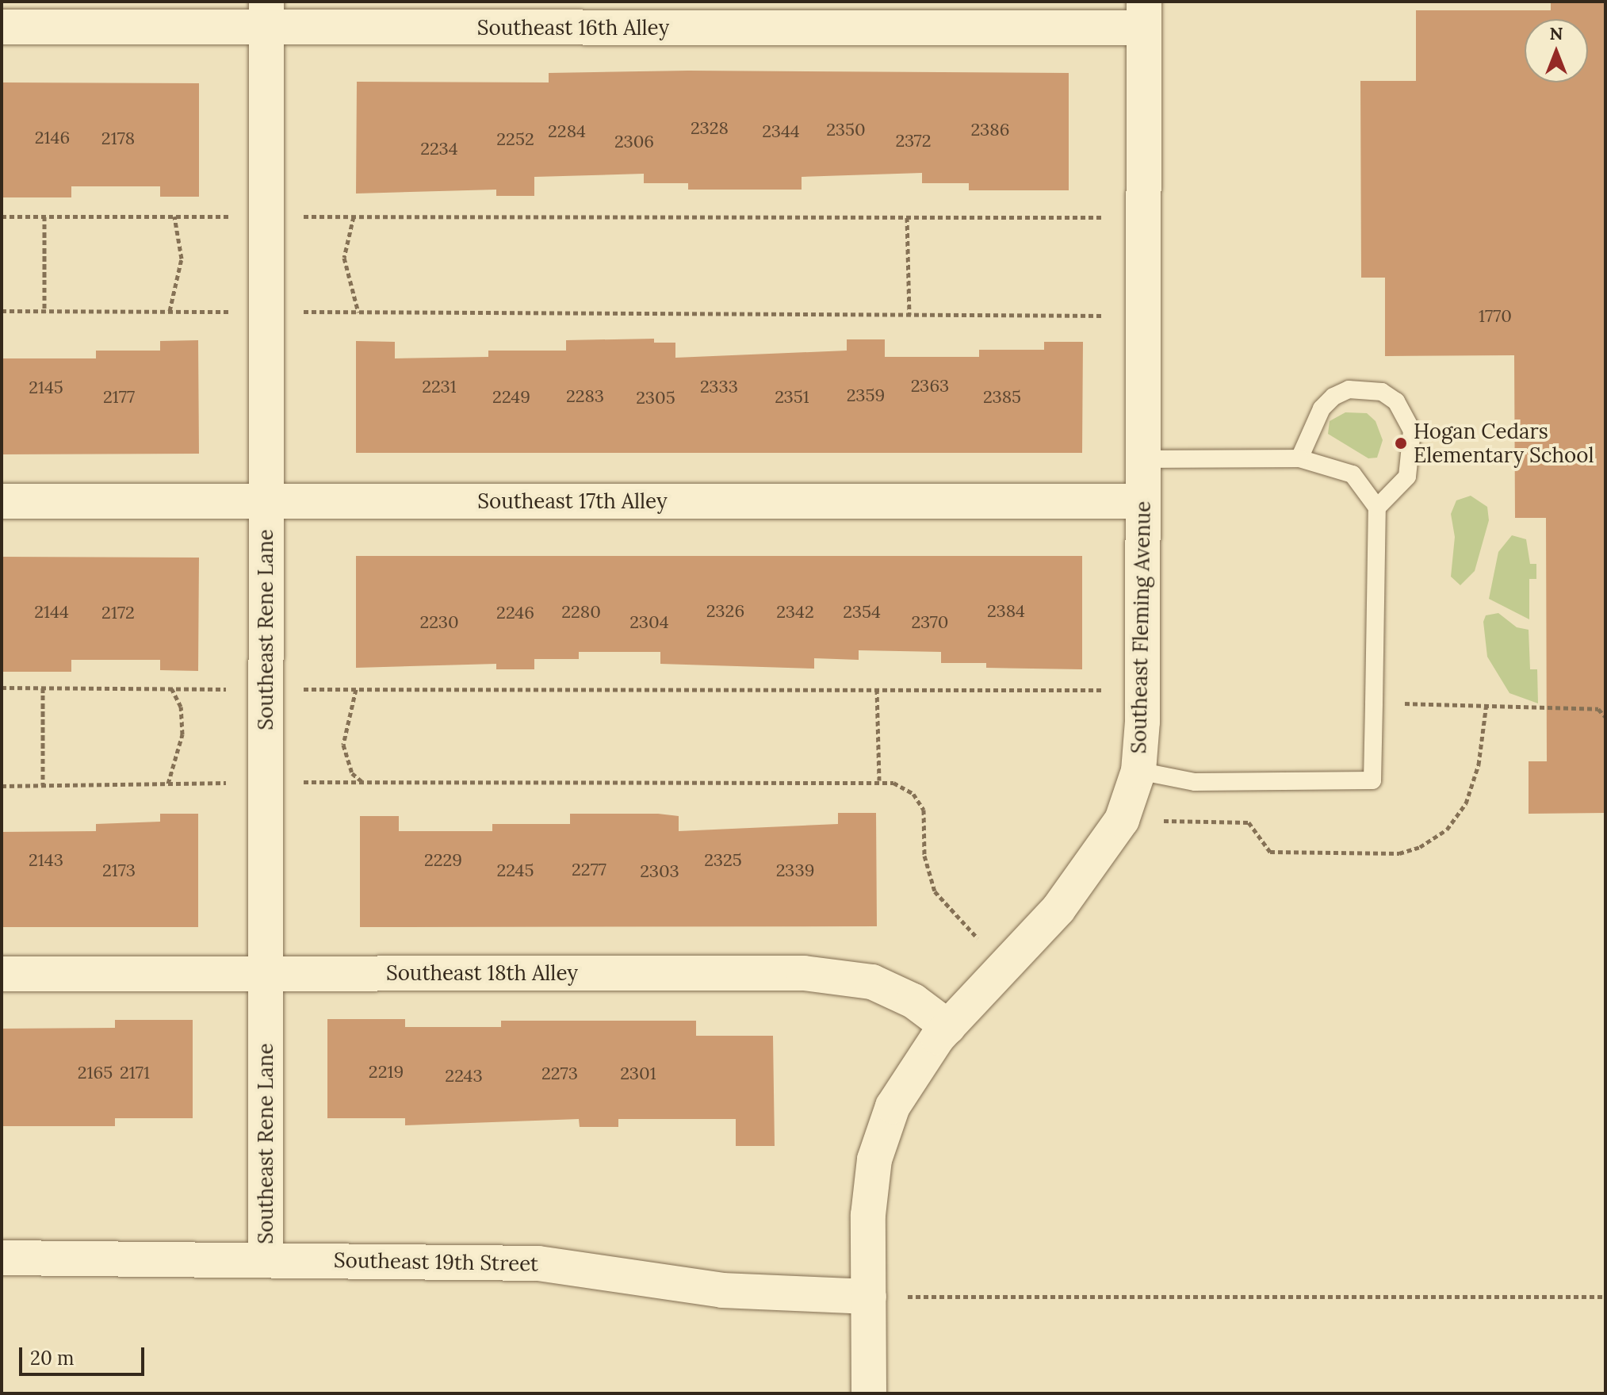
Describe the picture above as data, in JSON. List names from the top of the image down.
{
  "streets": {
    "street": [
      "Southeast 16th Alley",
      "Southeast 17th Alley",
      "Southeast Fleming Avenue",
      "Southeast Rene Lane",
      "Southeast 18th Alley",
      "Southeast 19th Street"
    ]
  },
  "crossings": [
    ["Southeast 16th Alley", "Southeast Fleming Avenue"],
    ["Southeast 16th Alley", "Southeast Rene Lane"],
    ["Southeast 17th Alley", "Southeast Fleming Avenue"],
    ["Southeast 17th Alley", "Southeast Rene Lane"],
    ["Southeast Fleming Avenue", "Southeast 18th Alley"],
    ["Southeast Fleming Avenue", "Southeast 19th Street"],
    ["Southeast Rene Lane", "Southeast 18th Alley"],
    ["Southeast Rene Lane", "Southeast 19th Street"]
  ],
  "places": ["Hogan Cedars Elementary School"],
  "house_numbers": [
    "2328",
    "2350",
    "2386",
    "2284",
    "2344",
    "2146",
    "2178",
    "2252",
    "2372",
    "2306",
    "2234",
    "1770",
    "2363",
    "2231",
    "2333",
    "2145",
    "2359",
    "2283",
    "2177",
    "2249",
    "2351",
    "2385",
    "2305",
    "2326",
    "2384",
    "2144",
    "2280",
    "2342",
    "2354",
    "2172",
    "2246",
    "2230",
    "2304",
    "2370",
    "2143",
    "2229",
    "2325",
    "2277",
    "2173",
    "2245",
    "2339",
    "2303",
    "2219",
    "2165",
    "2171",
    "2273",
    "2301",
    "2243"
  ],
  "scale_bar": "20 m",
  "north": "top"
}
